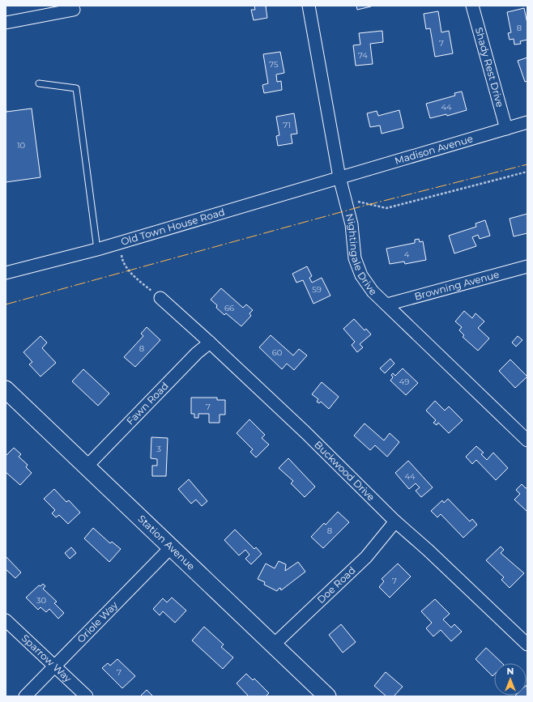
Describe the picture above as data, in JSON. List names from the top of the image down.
{
  "streets": {
    "main road": ["Station Avenue"],
    "street": [
      "Shady Rest Drive",
      "Madison Avenue",
      "Old Town House Road",
      "Nightingale Drive",
      "Browning Avenue",
      "Fawn Road",
      "Buckwood Drive",
      "Doe Road",
      "Oriole Way",
      "Sparrow Way"
    ]
  },
  "crossings": [
    ["Shady Rest Drive", "Madison Avenue"],
    ["Madison Avenue", "Old Town House Road"],
    ["Madison Avenue", "Nightingale Drive"],
    ["Old Town House Road", "Nightingale Drive"],
    ["Nightingale Drive", "Browning Avenue"],
    ["Fawn Road", "Buckwood Drive"],
    ["Fawn Road", "Station Avenue"],
    ["Buckwood Drive", "Doe Road"],
    ["Station Avenue", "Doe Road"],
    ["Station Avenue", "Oriole Way"],
    ["Oriole Way", "Sparrow Way"]
  ],
  "house_numbers": [
    "8",
    "7",
    "74",
    "75",
    "44",
    "71",
    "10",
    "4",
    "59",
    "66",
    "8",
    "60",
    "49",
    "7",
    "3",
    "44",
    "8",
    "7",
    "30",
    "7"
  ],
  "north": "top"
}
